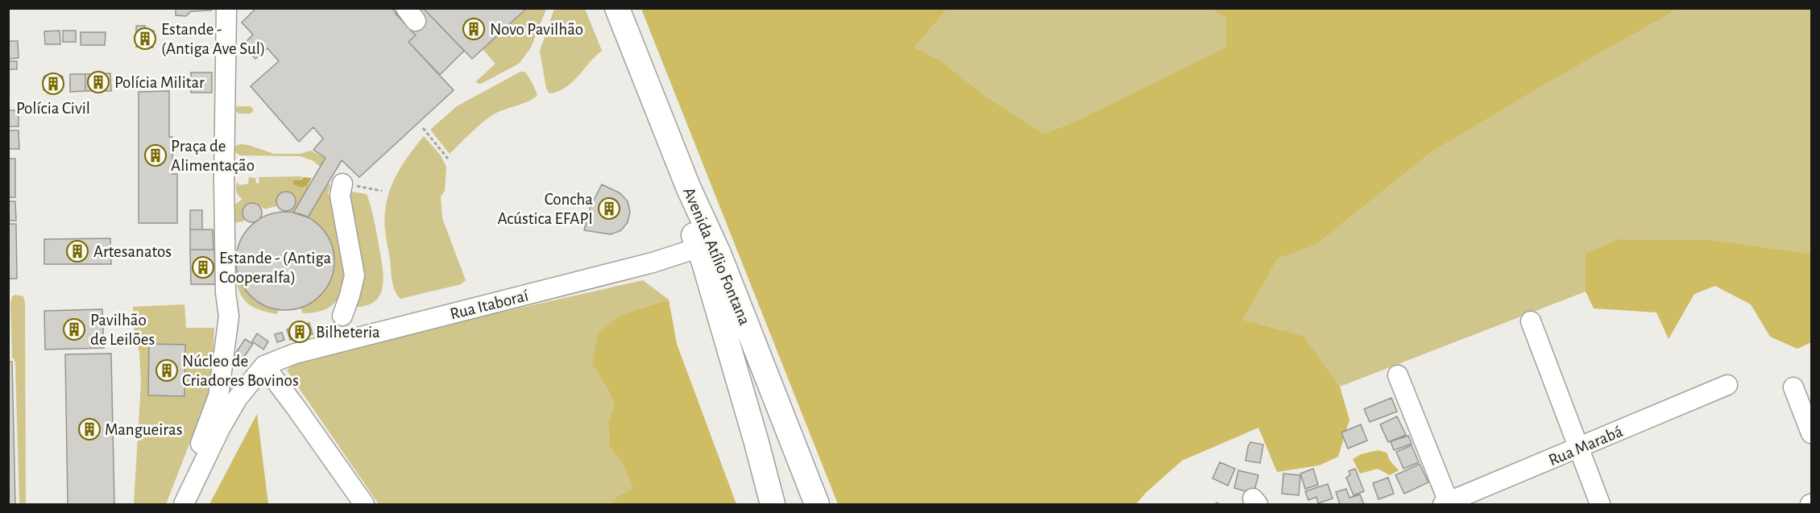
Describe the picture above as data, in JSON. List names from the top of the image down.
{
  "streets": {
    "main road": ["Avenida Atílio Fontana"],
    "street": ["Rua Itaboraí", "Rua Marabá"]
  },
  "crossings": [
    ["Avenida Atílio Fontana", "Rua Itaboraí"]
  ],
  "places": {
    "building": [
      "Novo Pavilhão",
      "Estande - (Antiga Ave Sul)",
      "Polícia Militar",
      "Polícia Civil",
      "Praça de Alimentação",
      "Concha Acústica EFAPI",
      "Artesanatos",
      "Estande - (Antiga Cooperalfa)",
      "Pavilhão de Leilões",
      "Bilheteria",
      "Núcleo de Criadores Bovinos",
      "Mangueiras"
    ]
  }
}
